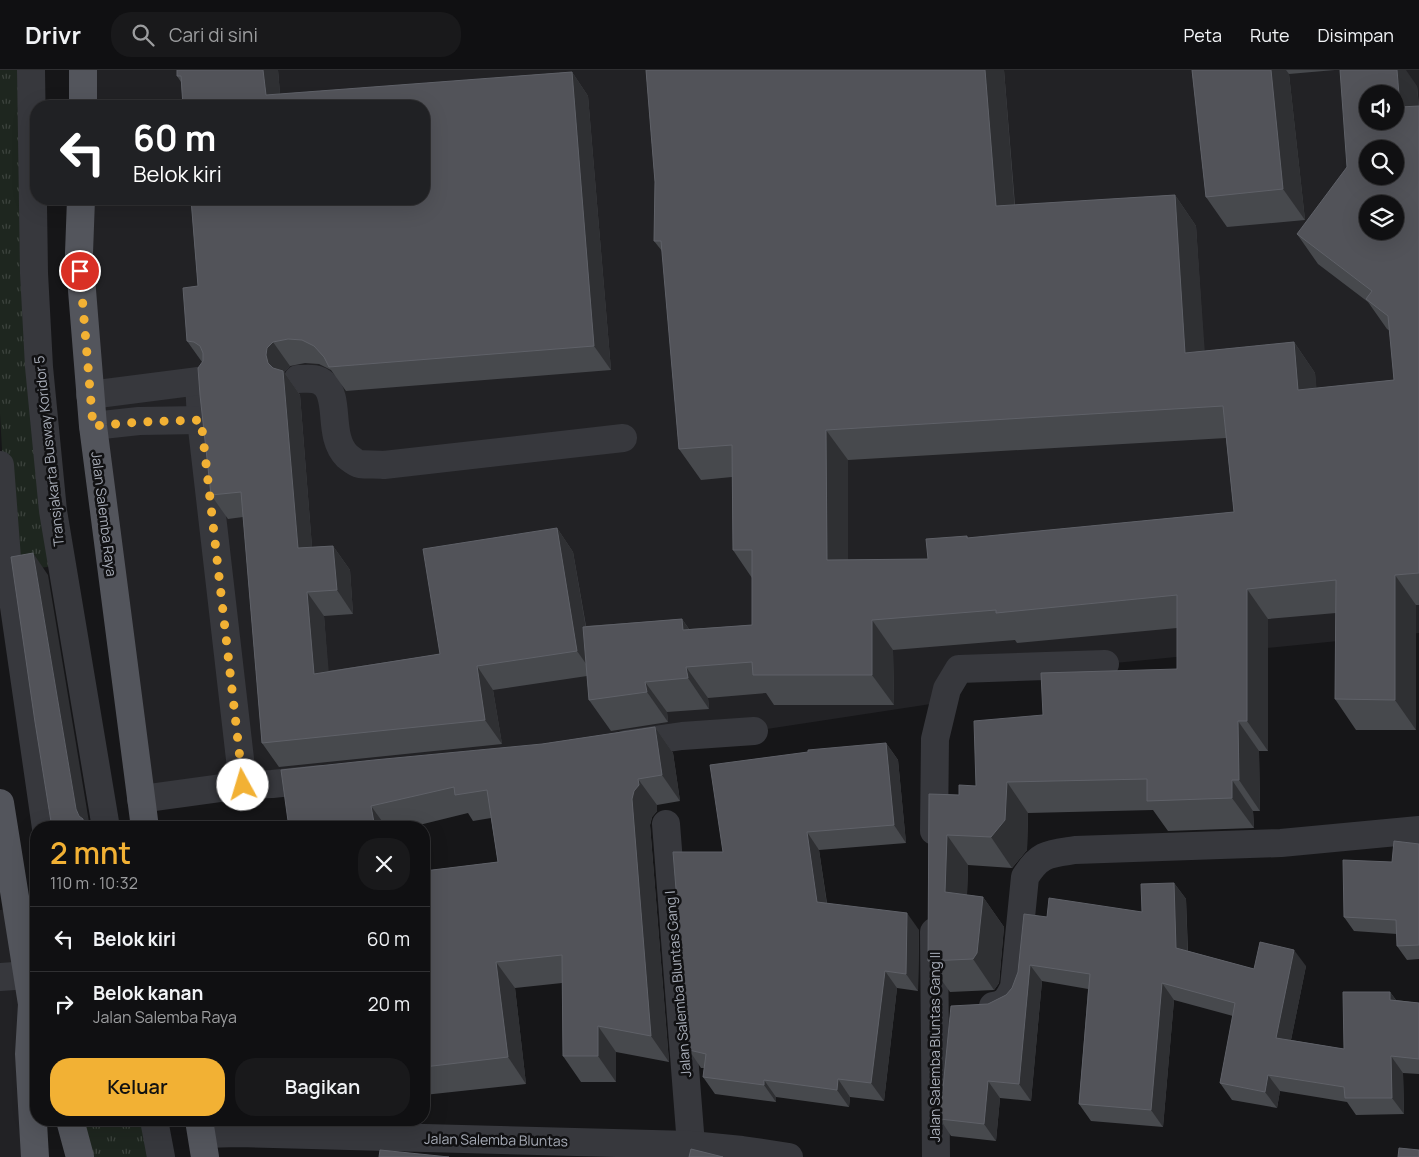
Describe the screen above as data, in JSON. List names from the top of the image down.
{
  "streets": {
    "main road": ["Jalan Salemba Raya"],
    "street": [
      "Transjakarta Busway Koridor 5",
      "Jalan Salemba Bluntas Gang I",
      "Jalan Salemba Bluntas Gang II",
      "Jalan Salemba Bluntas"
    ]
  },
  "crossings": [
    ["Jalan Salemba Bluntas Gang I", "Jalan Salemba Bluntas"]
  ],
  "page": {
    "header": "Drivr",
    "search": "Cari di sini",
    "nav": ["Peta", "Rute", "Disimpan"],
    "turn": ["60 m", "Belok kiri"],
    "heading": ["2 mnt", "110 m · 10:32"],
    "list": [
      {
        "name": "Belok kiri",
        "value": "60 m"
      },
      {
        "name": "Belok kanan",
        "note": "Jalan Salemba Raya",
        "value": "20 m"
      }
    ],
    "buttons": ["Keluar", "Bagikan"]
  }
}
